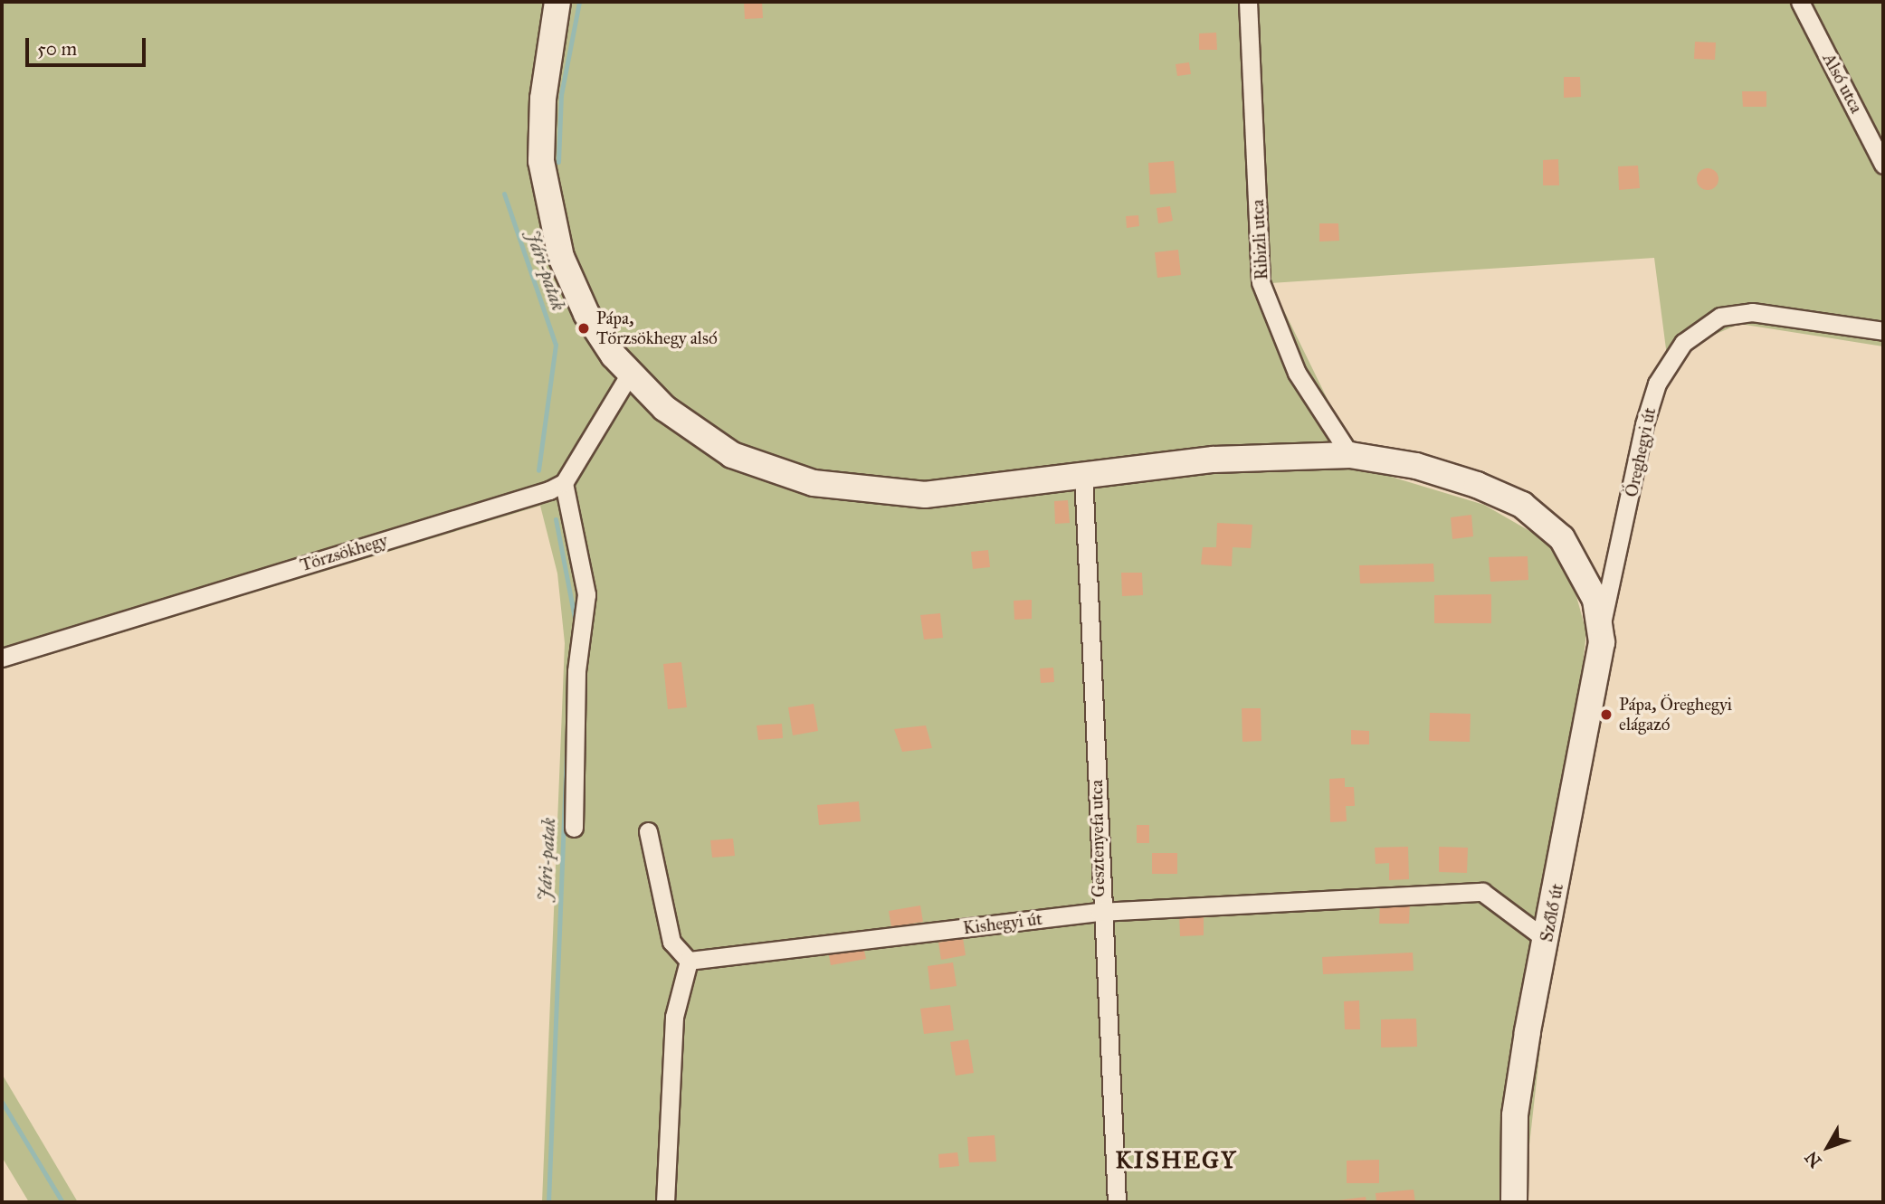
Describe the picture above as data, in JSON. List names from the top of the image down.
{
  "streets": {
    "main road": ["Szőlő út"],
    "street": [
      "Alsó utca",
      "Ribizli utca",
      "Öreghegyi út",
      "Törzsökhegy",
      "Gesztenyefa utca",
      "Kishegyi út"
    ]
  },
  "crossings": [
    ["Öreghegyi út", "Szőlő út"],
    ["Gesztenyefa utca", "Kishegyi út"],
    ["Szőlő út", "Kishegyi út"]
  ],
  "districts": ["KISHEGY"],
  "water": ["Jári-patak"],
  "places": ["Pápa, Törzsökhegy alsó", "Pápa, Öreghegyi elágazó"],
  "scale_bar": "50 m",
  "north": "bottom left"
}
